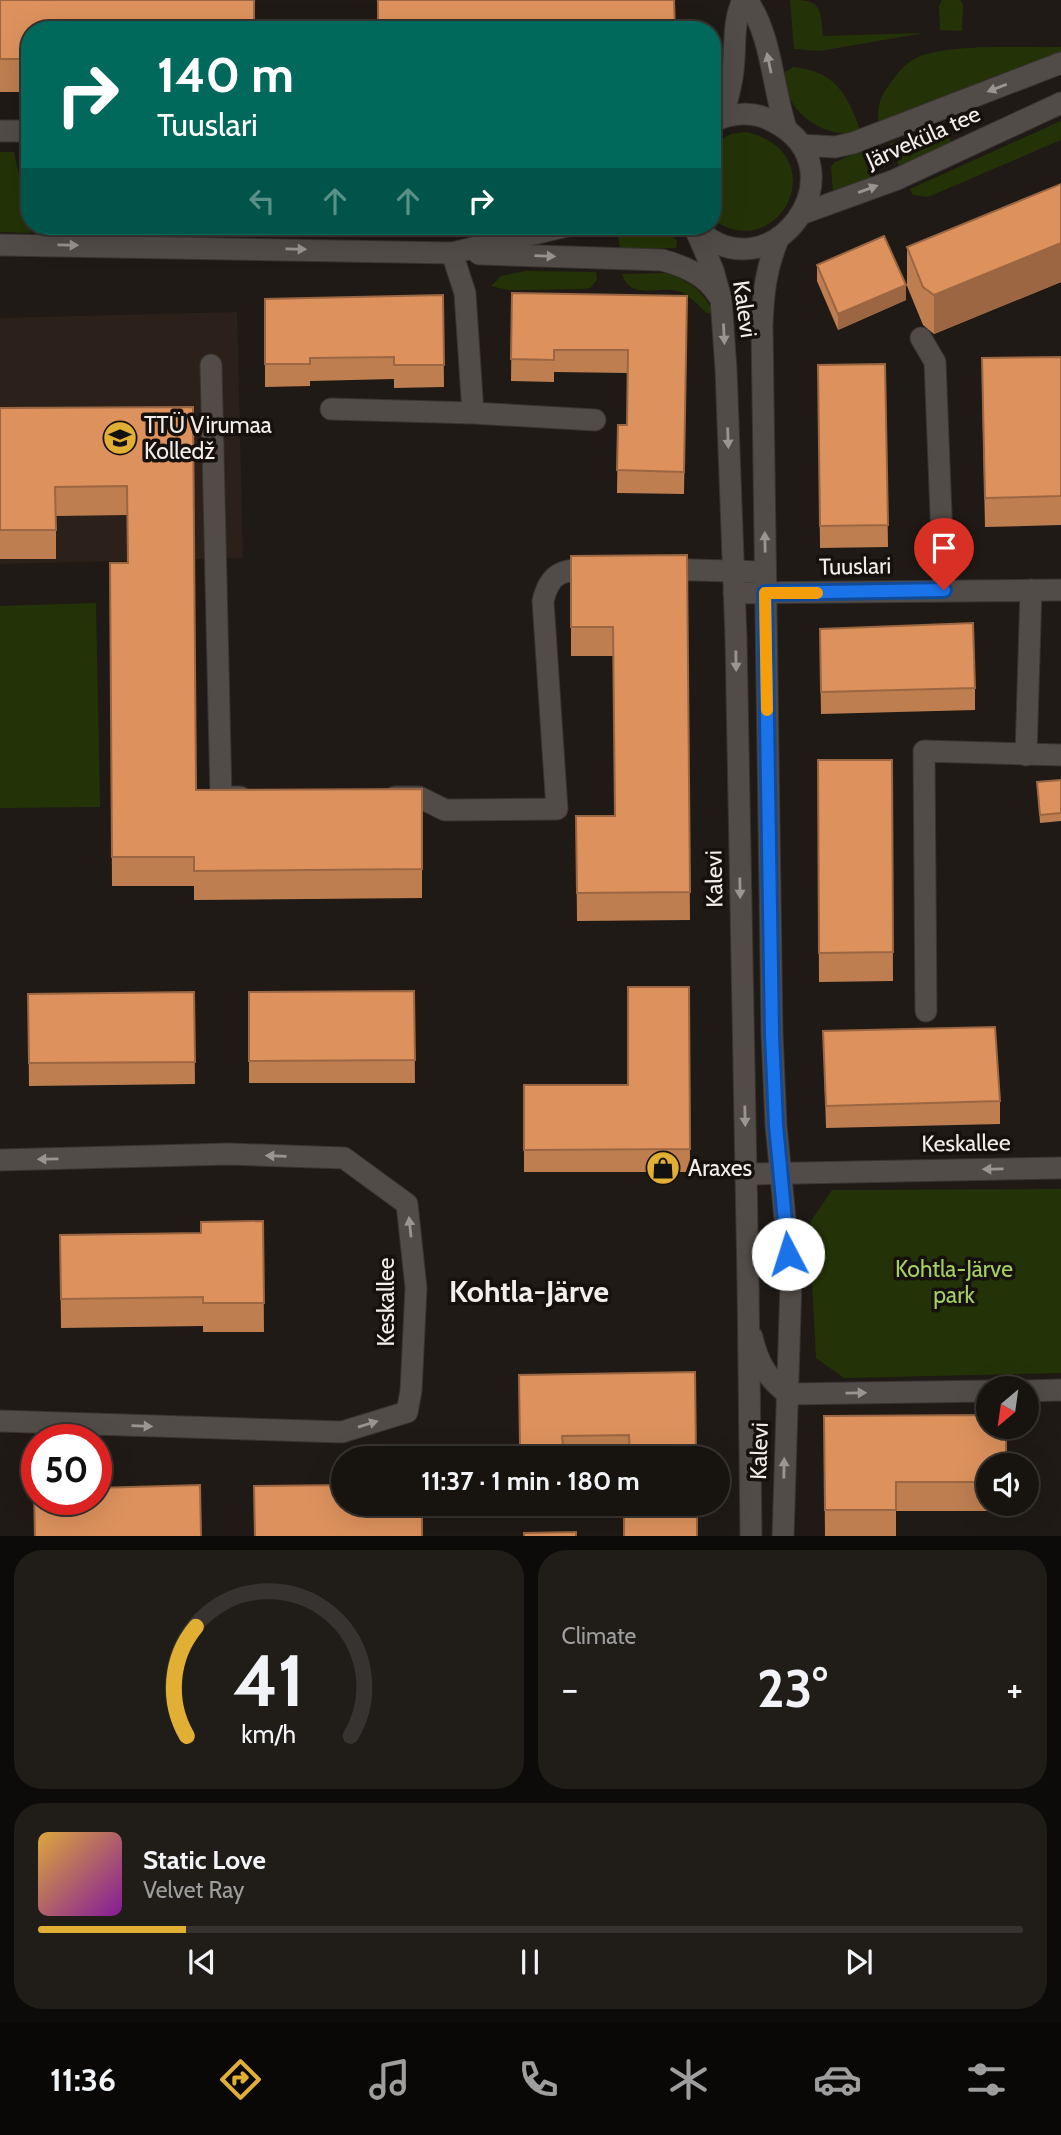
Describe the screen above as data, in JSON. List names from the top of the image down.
{
  "streets": {
    "street": [
      "Järveküla tee",
      "Kalevi",
      "Tuuslari",
      "Keskallee"
    ]
  },
  "crossings": [
    ["Kalevi", "Tuuslari"],
    ["Kalevi", "Keskallee"]
  ],
  "districts": ["Kohtla-Järve"],
  "parks": ["Kohtla-Järve park"],
  "places": {
    "school or university": ["TTÜ Virumaa Kolledž"],
    "shop": ["Araxes"]
  },
  "north": "bottom left",
  "page": {
    "turn": ["140 m", "Tuuslari"],
    "limit": "50",
    "trip": "11:37 · 1 min · 180 m",
    "tile": "Climate",
    "heat": ["−", "23°", "+"],
    "song": ["Static Love", "Velvet Ray"],
    "tabs": "11:36",
    "gauge": ["41", "km/h"]
  }
}
